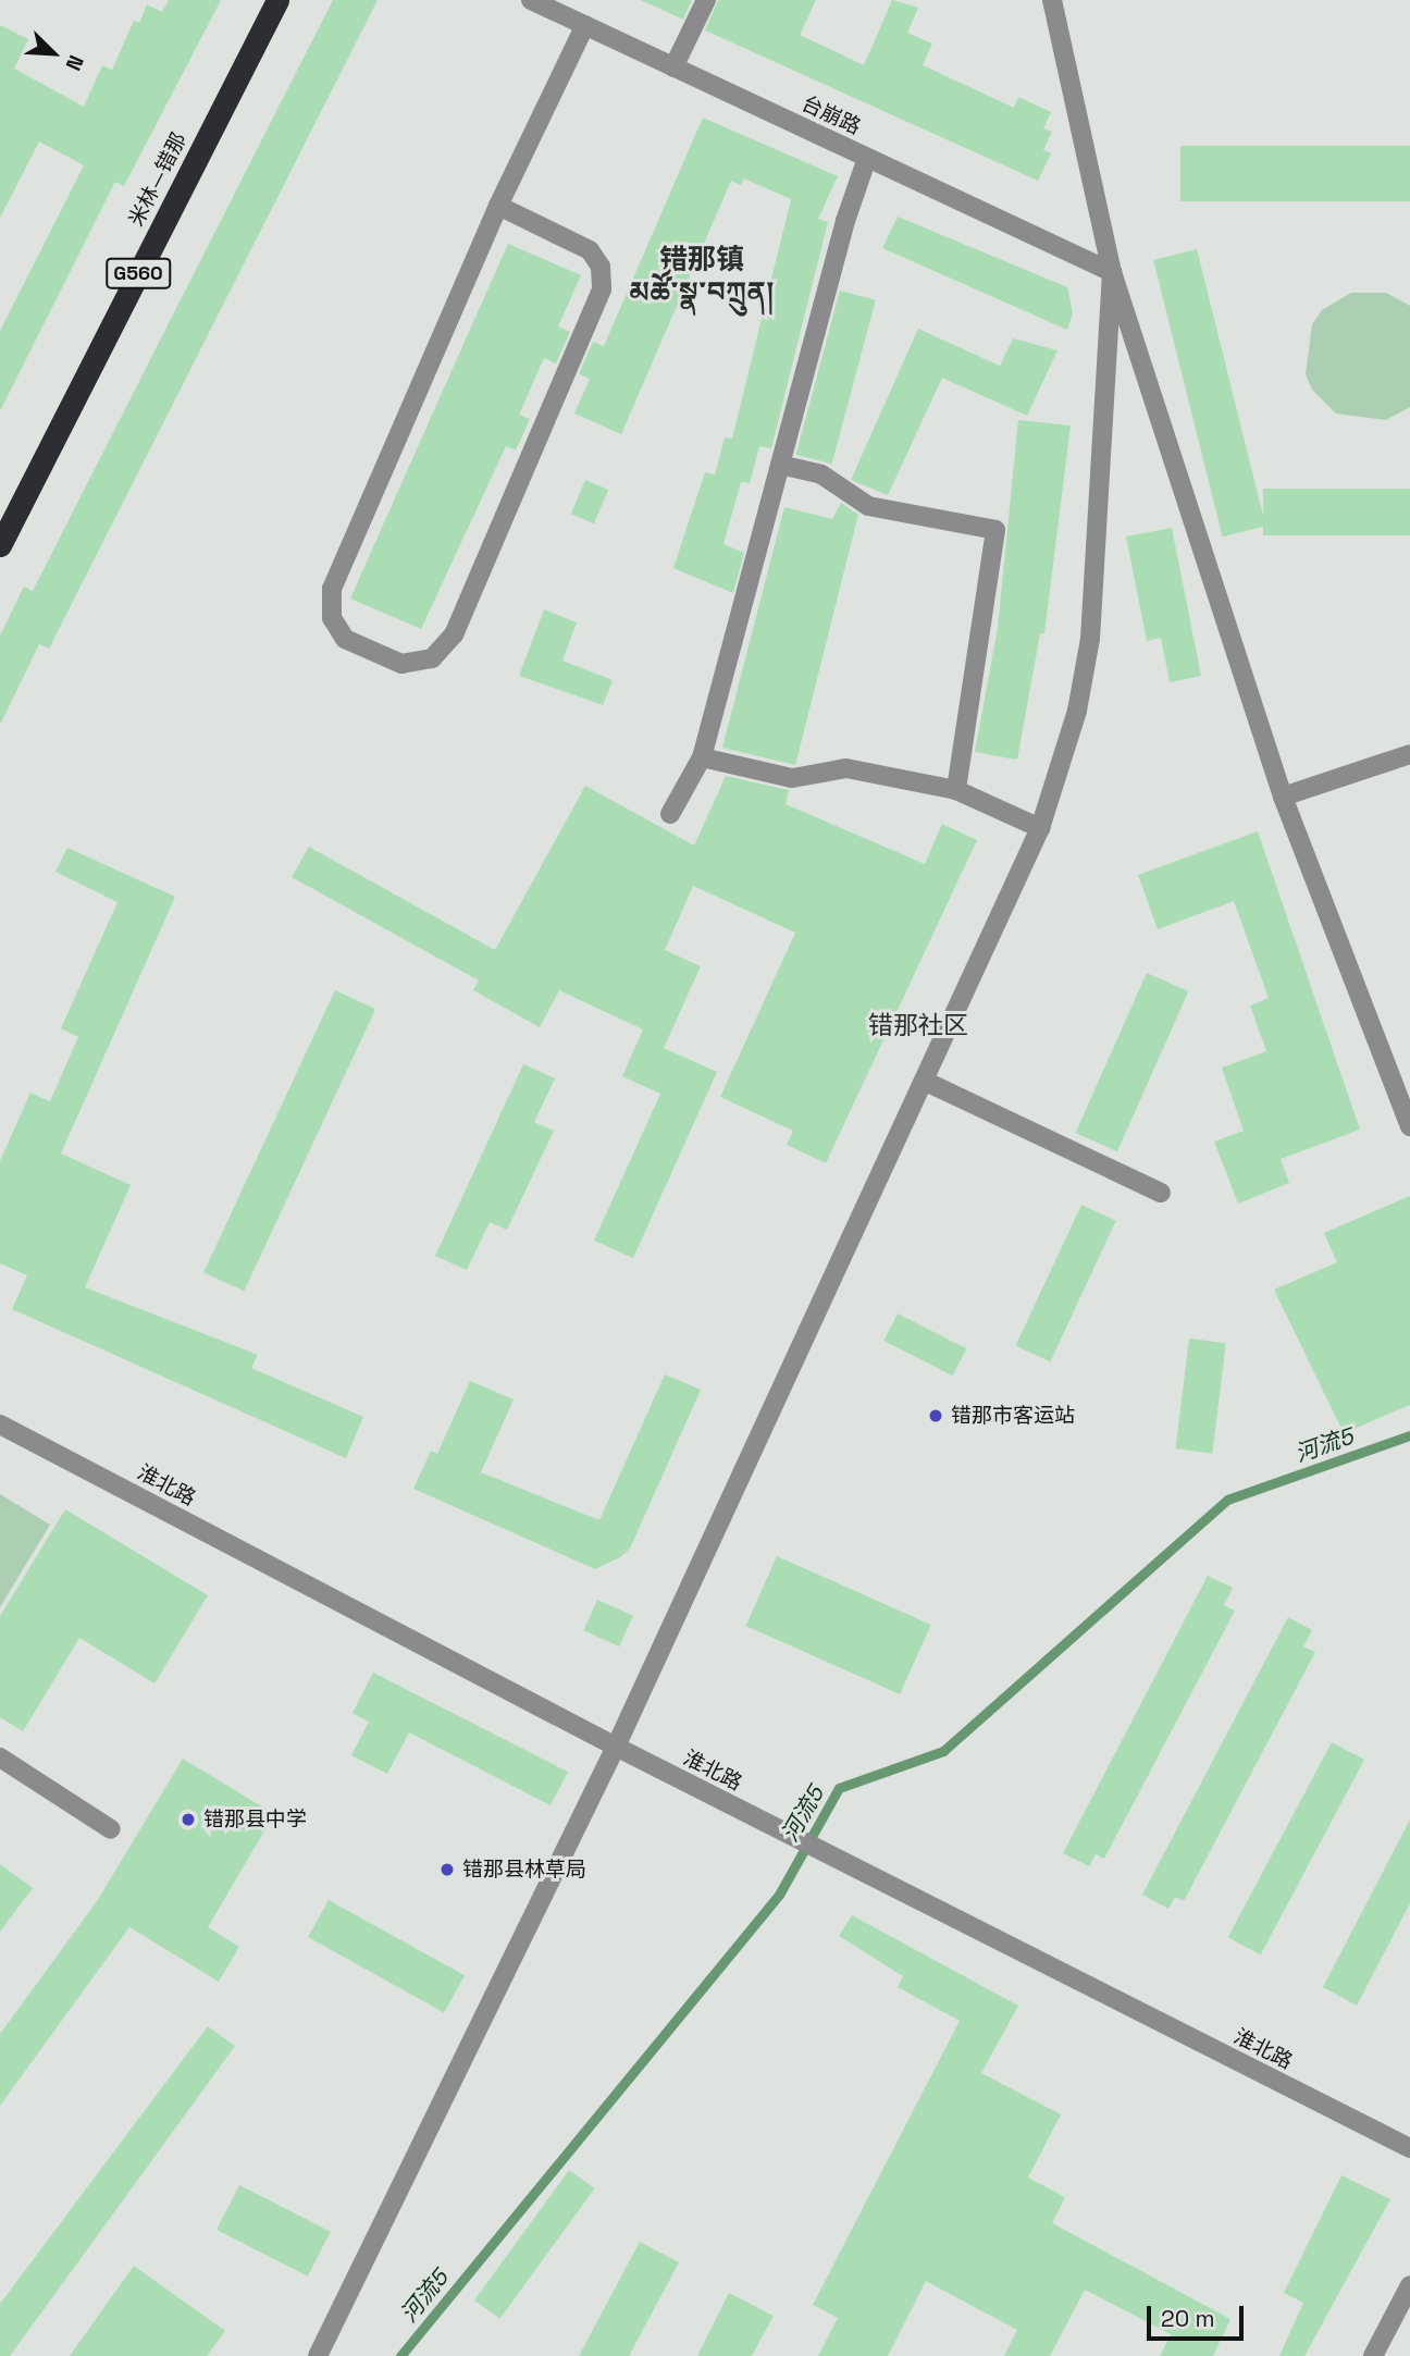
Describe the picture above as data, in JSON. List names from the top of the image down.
{
  "streets": {
    "highway": ["米林—错那", "G560"],
    "street": ["台崩路", "淮北路"]
  },
  "districts": ["错那镇 མཚོ་སྣ་བཀྲུན།", "错那社区"],
  "water": ["河流5"],
  "places": ["错那市客运站", "错那县中学", "错那县林草局"],
  "scale_bar": "20 m",
  "north": "bottom right"
}
